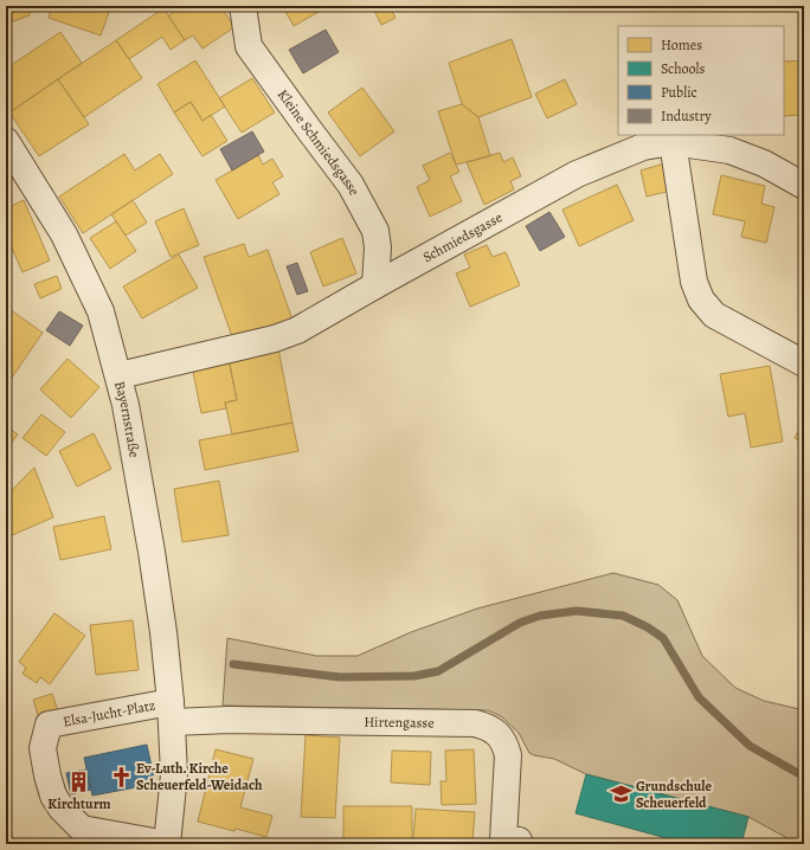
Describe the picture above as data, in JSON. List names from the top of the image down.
{
  "streets": {
    "street": [
      "Kleine Schmiedsgasse",
      "Schmiedsgasse",
      "Bayernstraße",
      "Elsa-Jucht-Platz",
      "Hirtengasse"
    ]
  },
  "crossings": [
    ["Kleine Schmiedsgasse", "Schmiedsgasse"],
    ["Schmiedsgasse", "Bayernstraße"],
    ["Bayernstraße", "Elsa-Jucht-Platz"],
    ["Bayernstraße", "Hirtengasse"],
    ["Elsa-Jucht-Platz", "Hirtengasse"]
  ],
  "places": {
    "church": ["Ev-Luth. Kirche Scheuerfeld-Weidach"],
    "building": ["Kirchturm"],
    "school or university": ["Grundschule Scheuerfeld"]
  },
  "legend": [
    "Homes",
    "Schools",
    "Public",
    "Industry"
  ]
}
